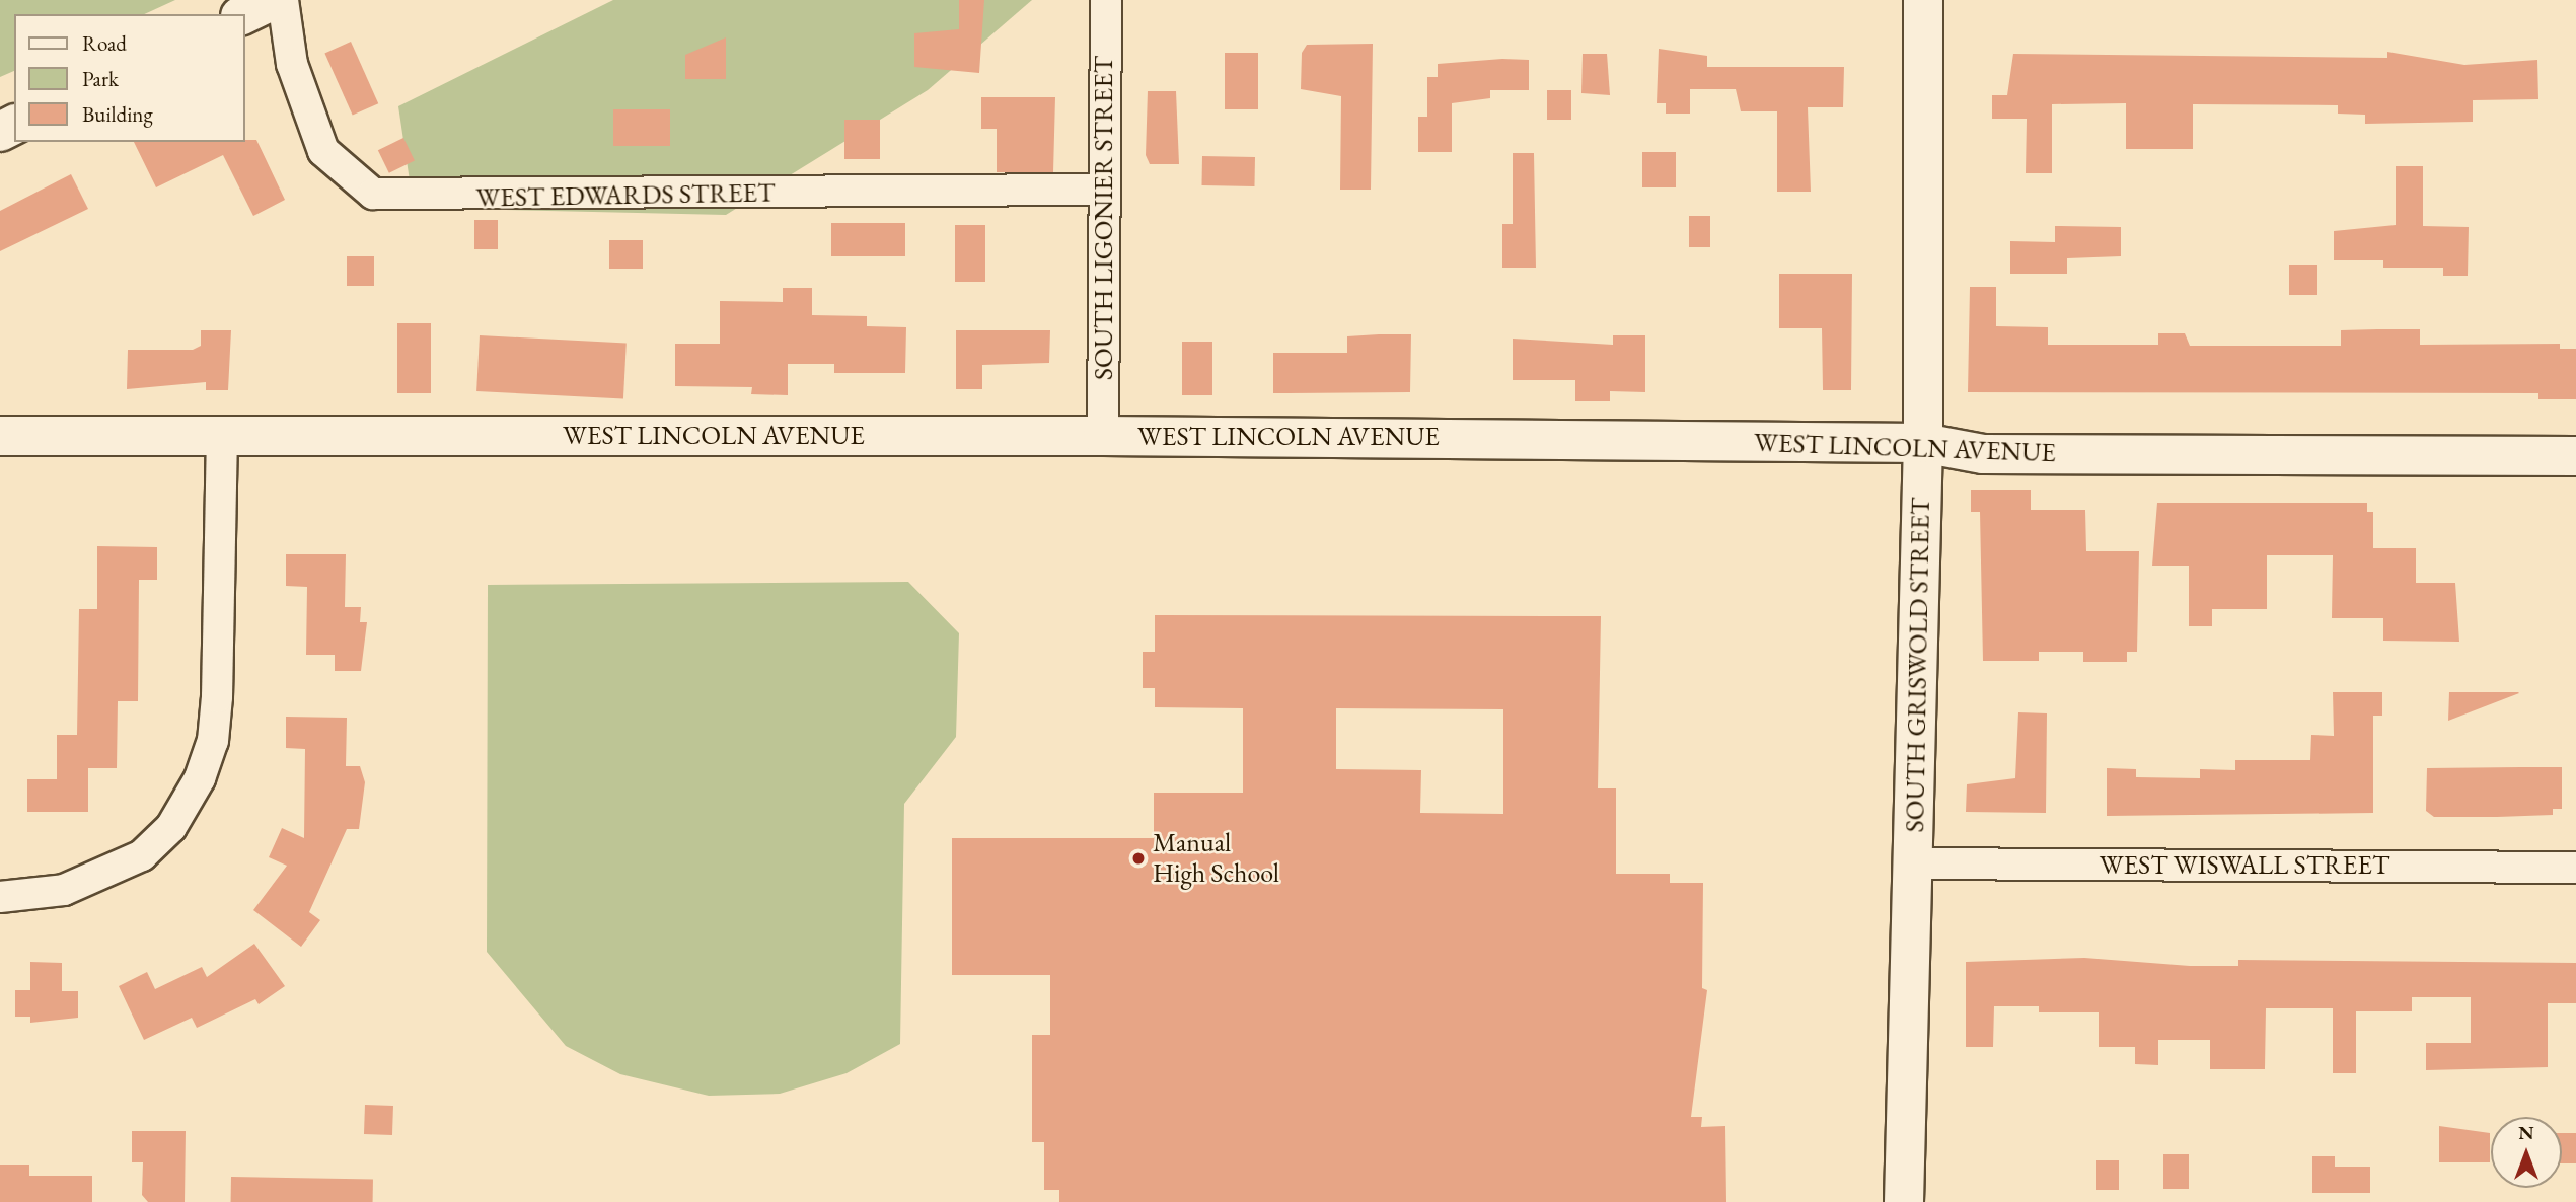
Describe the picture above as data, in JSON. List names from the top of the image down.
{
  "streets": {
    "main road": ["WEST LINCOLN AVENUE", "SOUTH GRISWOLD STREET"],
    "street": ["WEST EDWARDS STREET", "SOUTH LIGONIER STREET", "WEST WISWALL STREET"]
  },
  "crossings": [
    ["WEST EDWARDS STREET", "SOUTH LIGONIER STREET"],
    ["SOUTH LIGONIER STREET", "WEST LINCOLN AVENUE"],
    ["WEST LINCOLN AVENUE", "SOUTH GRISWOLD STREET"],
    ["SOUTH GRISWOLD STREET", "WEST WISWALL STREET"]
  ],
  "places": ["Manual High School"],
  "legend": ["Road", "Park", "Building"],
  "north": "top"
}
